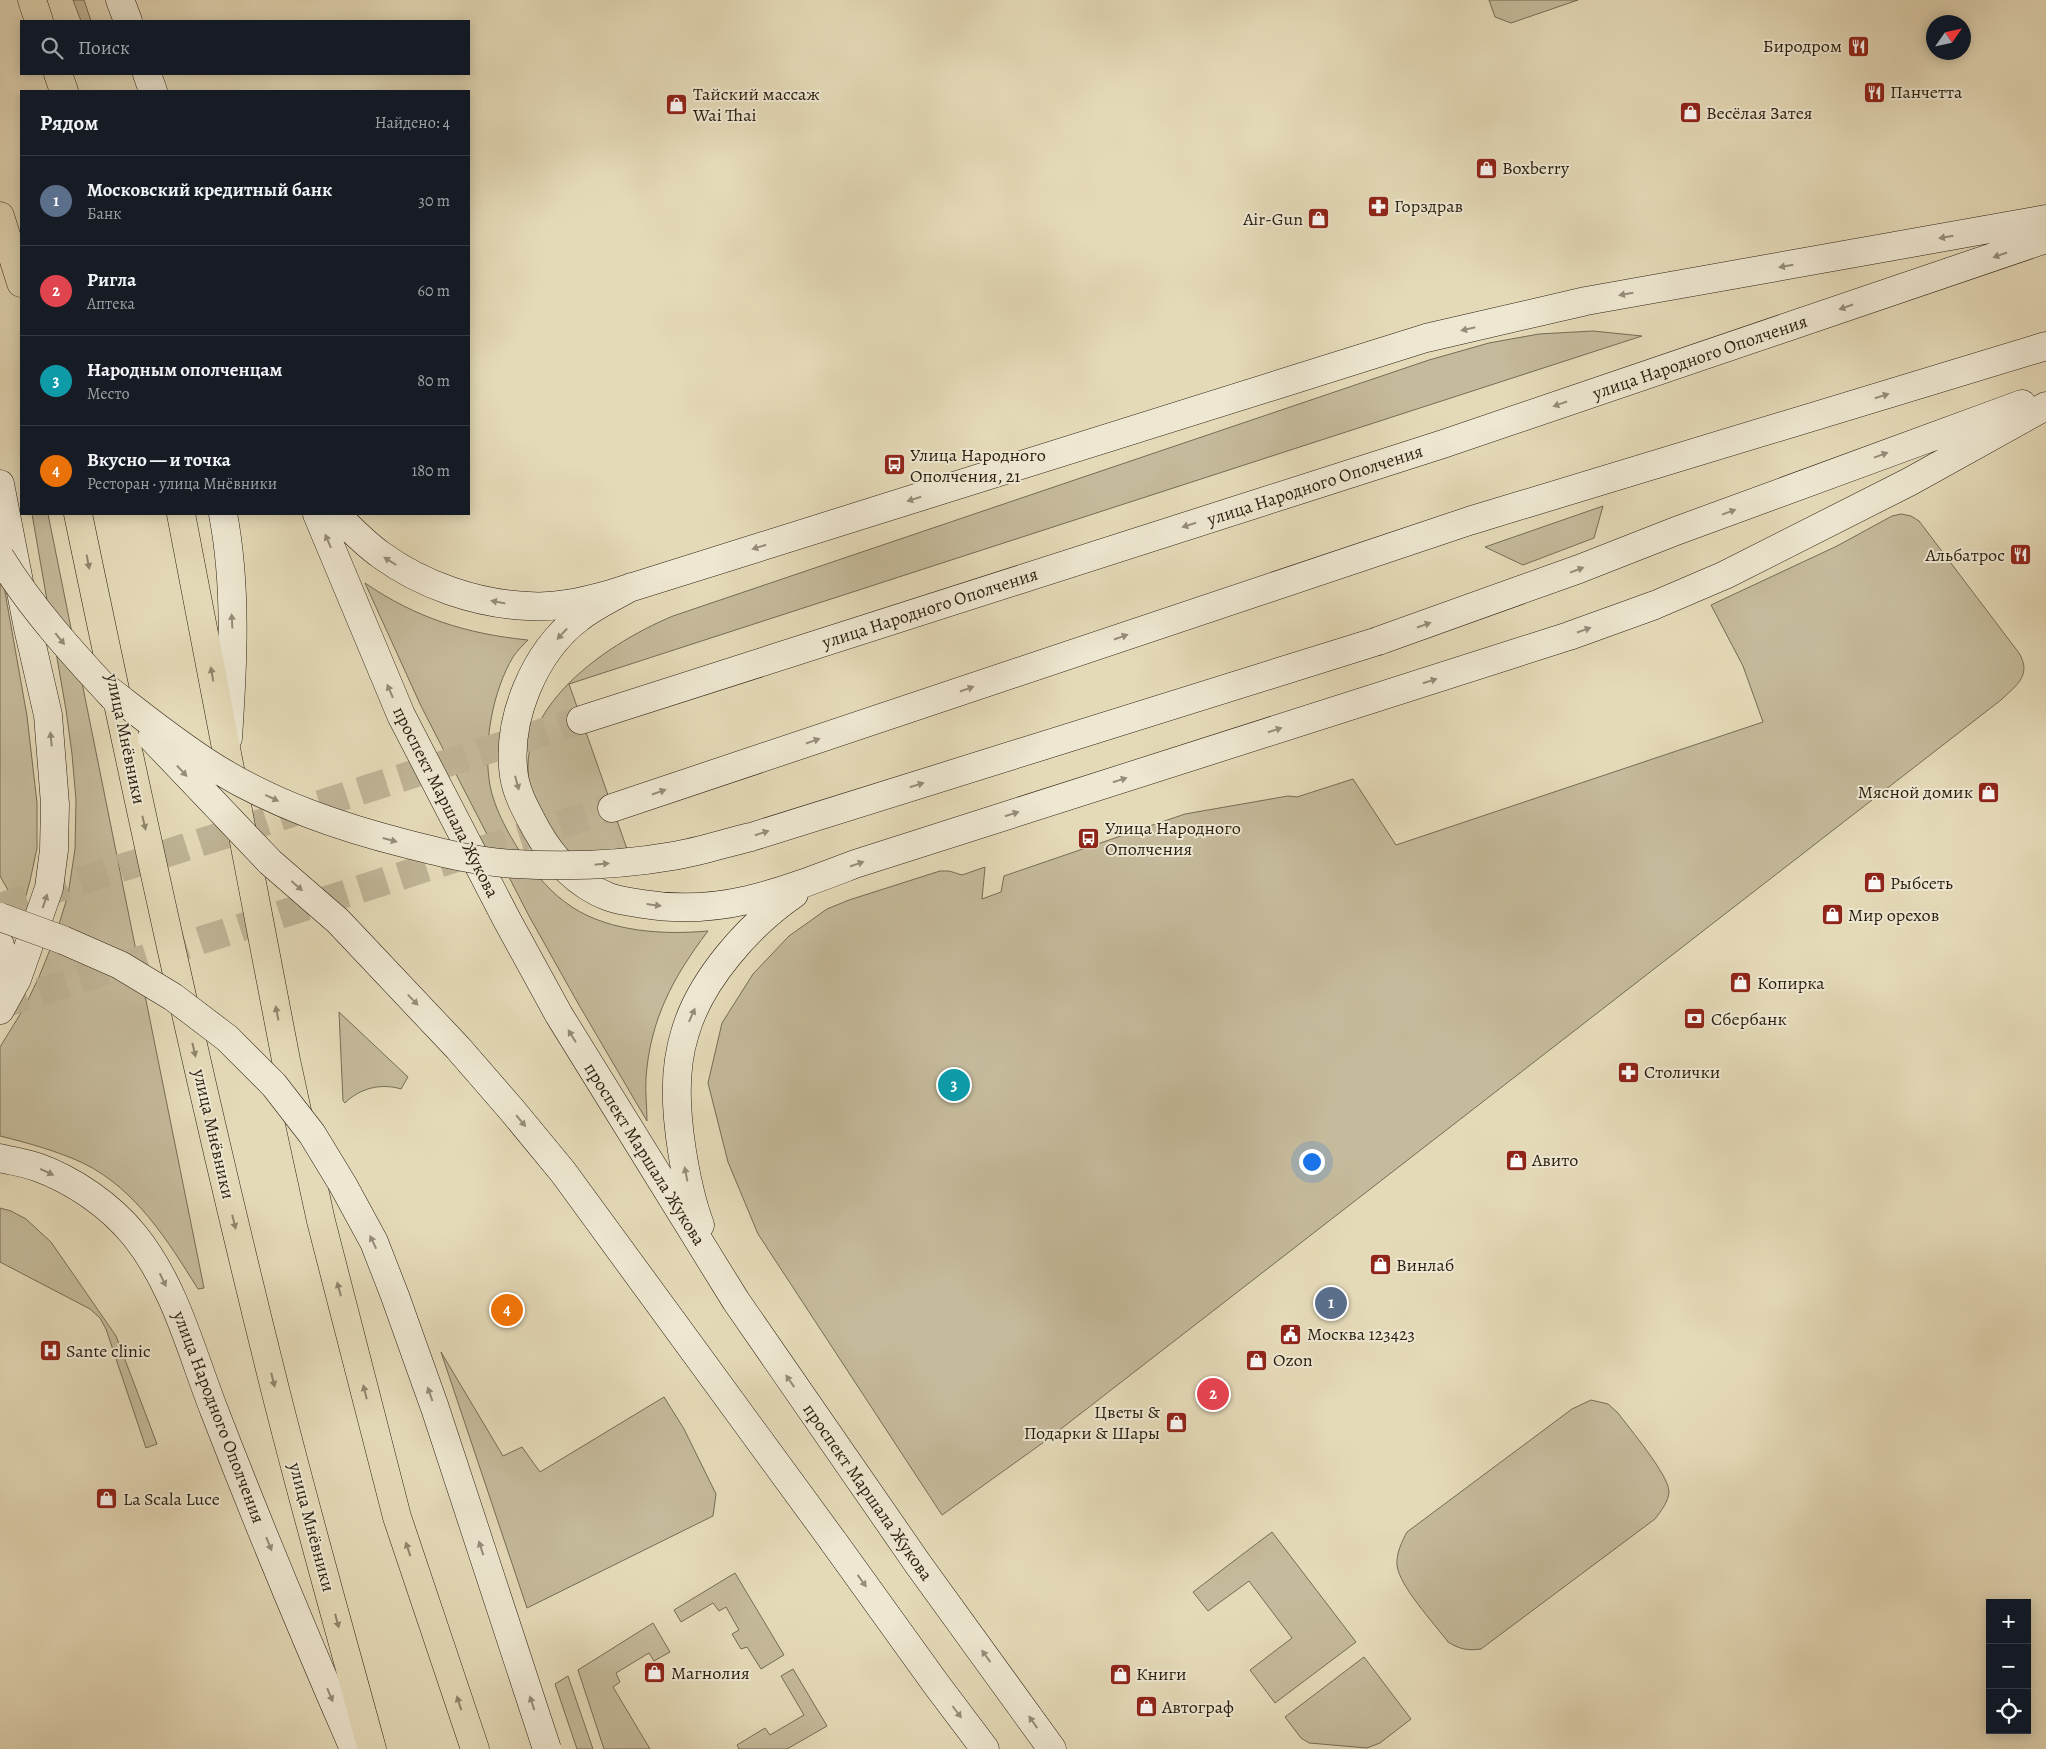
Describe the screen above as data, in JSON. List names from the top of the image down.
{
  "streets": {
    "main road": ["улица Народного Ополчения", "улица Мнёвники", "проспект Маршала Жукова"]
  },
  "places": {
    "restaurant": ["Биродром", "Панчетта", "Альбатрос"],
    "shop": [
      "Тайский массаж Wai Thai",
      "Весёлая Затея",
      "Boxberry",
      "Air-Gun",
      "Мясной домик",
      "Рыбсеть",
      "Мир орехов",
      "Копирка",
      "Авито",
      "Винлаб",
      "Ozon",
      "Цветы & Подарки & Шары",
      "La Scala Luce",
      "Магнолия",
      "Книги",
      "Автограф"
    ],
    "pharmacy": ["Горздрав", "Столички"],
    "bus stop": ["Улица Народного Ополчения, 21", "Улица Народного Ополчения"],
    "bank": ["Сбербанк"],
    "public building": ["Москва 123423"],
    "hospital": ["Sante clinic"]
  },
  "north": "top right",
  "page": {
    "search": "Поиск",
    "heading": ["Рядом", "Найдено: 4"],
    "list": [
      {
        "mark": "1",
        "name": "Московский кредитный банк",
        "note": "Банк",
        "value": "30 m"
      },
      {
        "mark": "2",
        "name": "Ригла",
        "note": "Аптека",
        "value": "60 m"
      },
      {
        "mark": "3",
        "name": "Народным ополченцам",
        "note": "Место",
        "value": "80 m"
      },
      {
        "mark": "4",
        "name": "Вкусно — и точка",
        "note": "Ресторан · улица Мнёвники",
        "value": "180 m"
      }
    ],
    "pins": [
      "3",
      "1",
      "4",
      "2"
    ],
    "map_buttons": ["+", "−"]
  }
}
